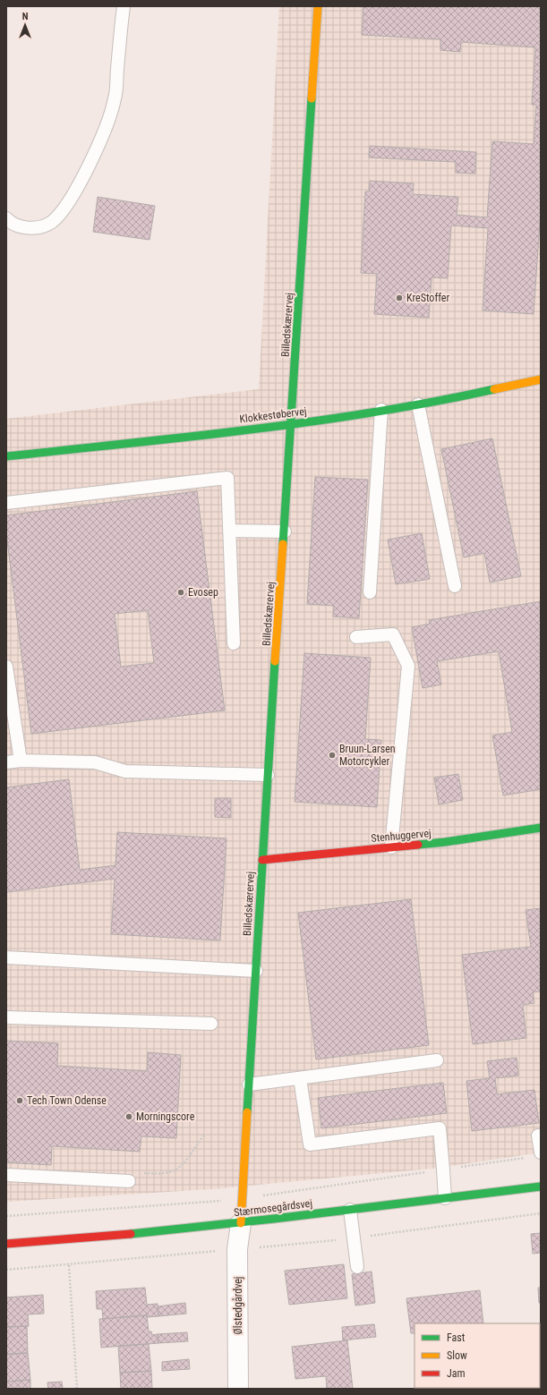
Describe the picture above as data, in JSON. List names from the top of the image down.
{
  "streets": {
    "street": [
      "Billedskærervej",
      "Klokkestøbervej",
      "Stenhuggervej",
      "Stærmosegårdsvej",
      "Ølstedgårdvej"
    ]
  },
  "crossings": [
    ["Billedskærervej", "Klokkestøbervej"],
    ["Billedskærervej", "Stenhuggervej"],
    ["Billedskærervej", "Stærmosegårdsvej"],
    ["Billedskærervej", "Ølstedgårdvej"],
    ["Stærmosegårdsvej", "Ølstedgårdvej"]
  ],
  "places": [
    "KreStoffer",
    "Evosep",
    "Bruun-Larsen Motorcykler",
    "Tech Town Odense",
    "Morningscore"
  ],
  "legend": ["Fast", "Slow", "Jam"],
  "north": "top"
}
